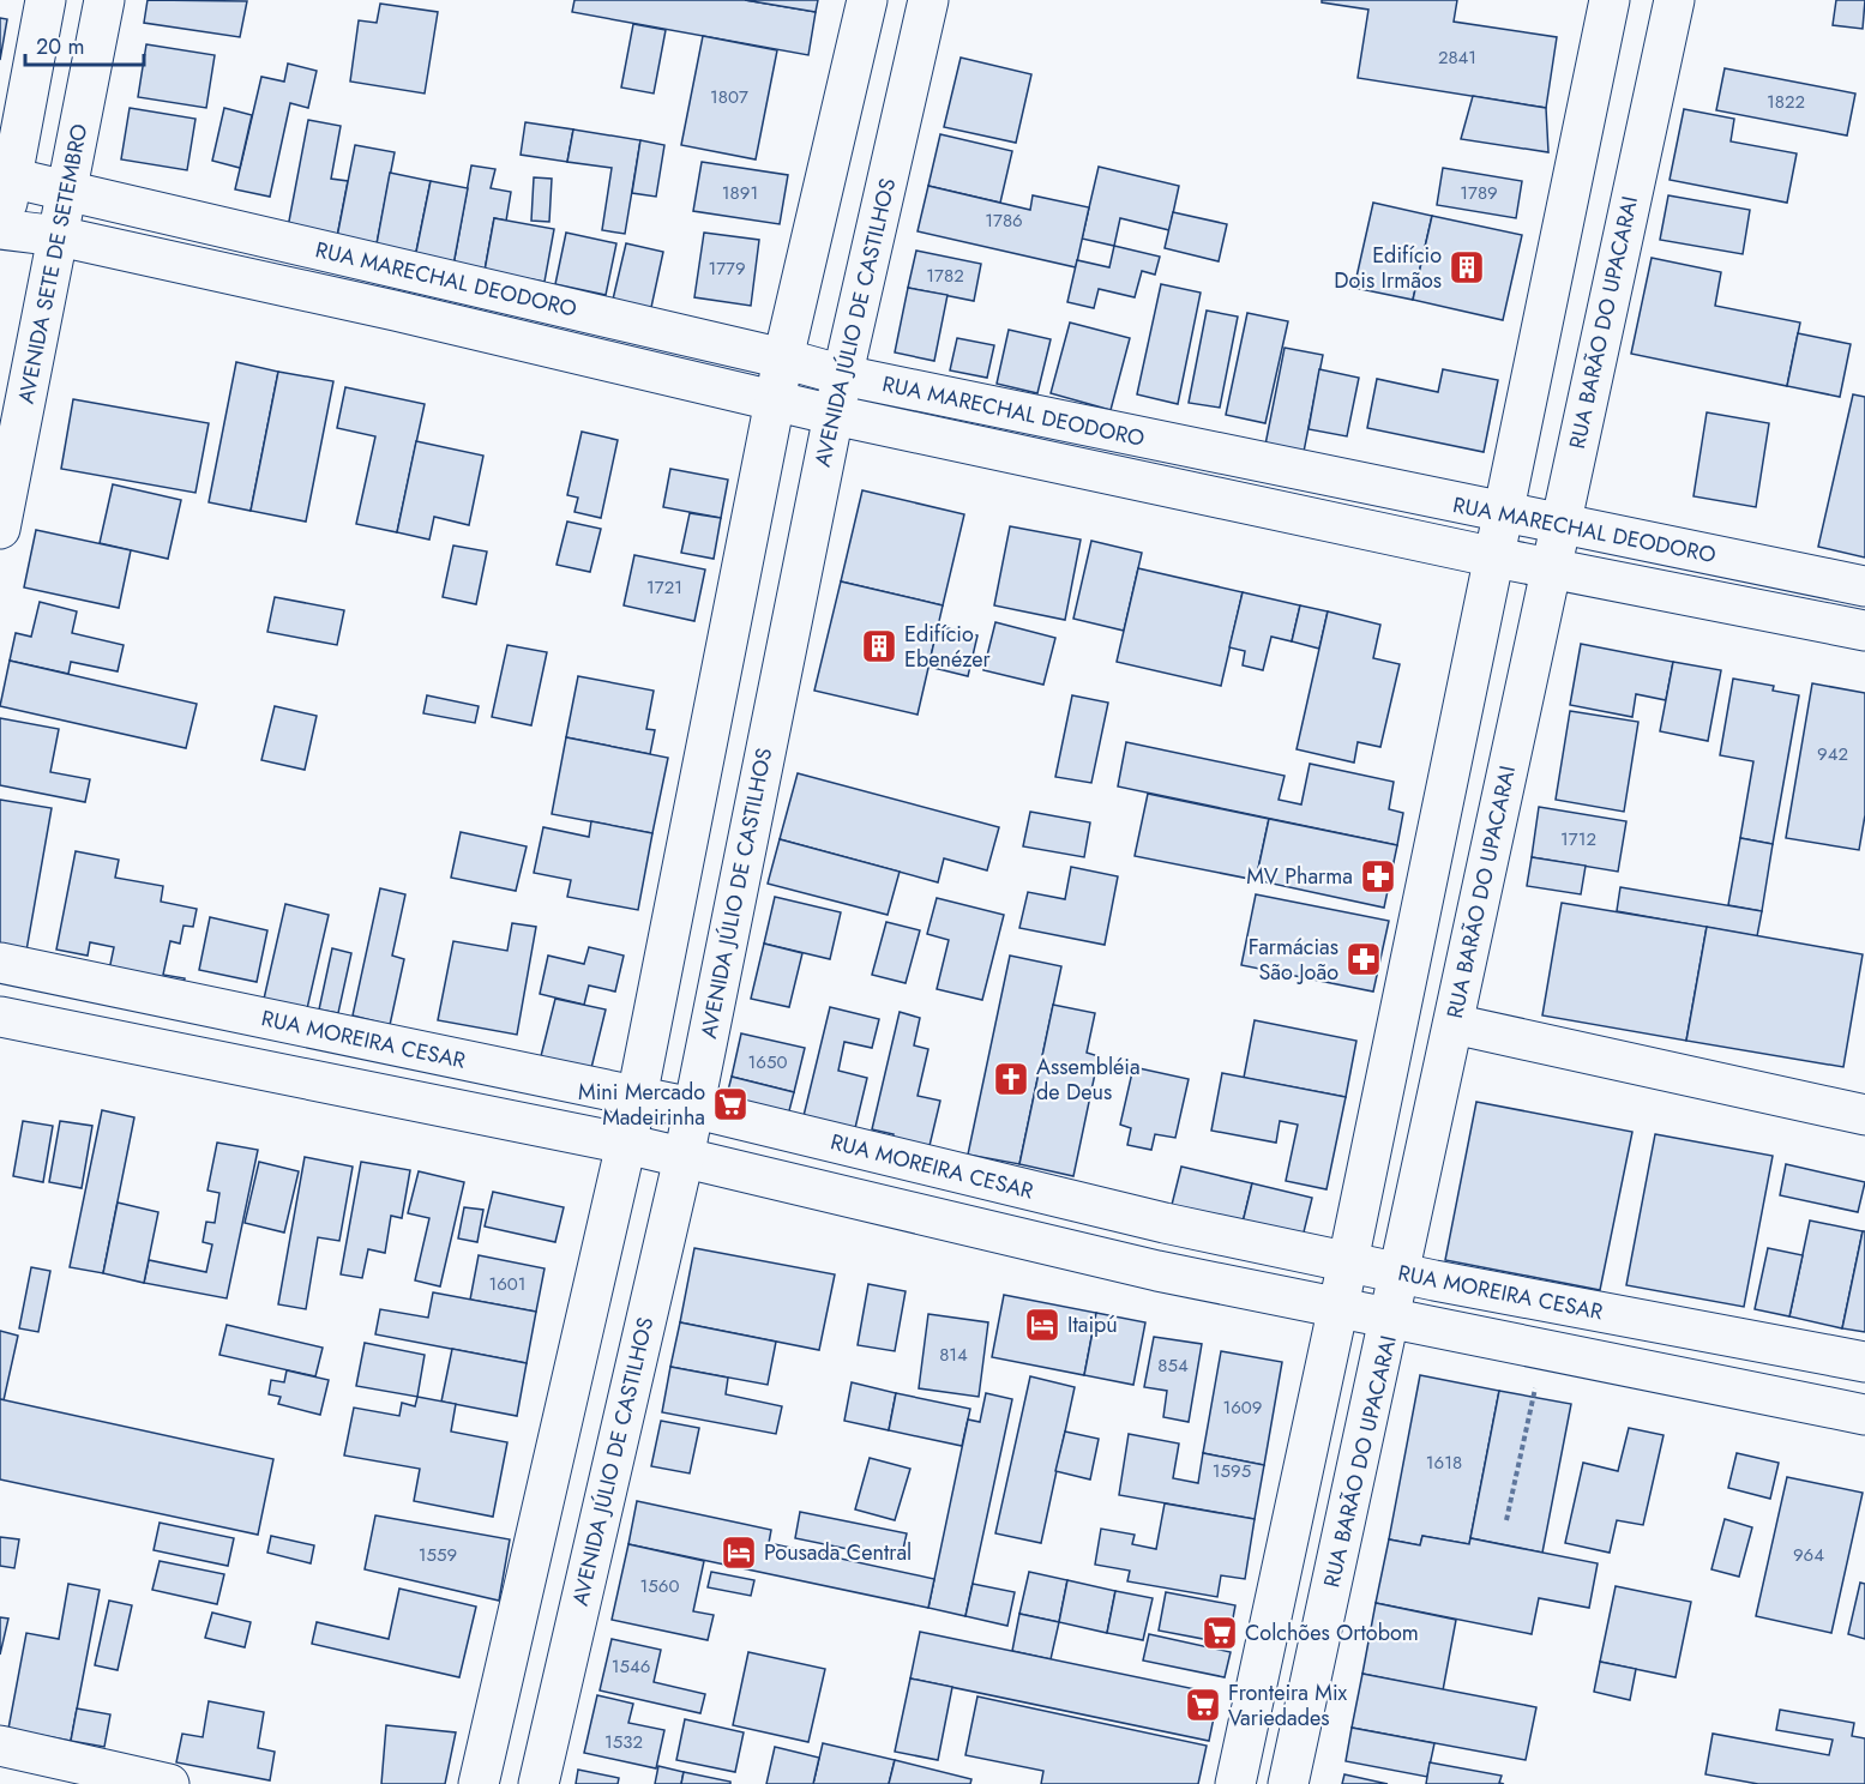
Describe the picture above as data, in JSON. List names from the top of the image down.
{
  "streets": {
    "street": [
      "AVENIDA SETE DE SETEMBRO",
      "RUA MARECHAL DEODORO",
      "AVENIDA JÚLIO DE CASTILHOS",
      "RUA BARÃO DO UPACARAI",
      "RUA MOREIRA CESAR"
    ]
  },
  "crossings": [
    ["AVENIDA SETE DE SETEMBRO", "RUA MARECHAL DEODORO"],
    ["RUA MARECHAL DEODORO", "AVENIDA JÚLIO DE CASTILHOS"],
    ["RUA MARECHAL DEODORO", "RUA BARÃO DO UPACARAI"],
    ["AVENIDA JÚLIO DE CASTILHOS", "RUA MOREIRA CESAR"],
    ["RUA BARÃO DO UPACARAI", "RUA MOREIRA CESAR"]
  ],
  "places": {
    "building": ["Edifício Dois Irmãos", "Edifício Ebenézer"],
    "pharmacy": ["MV Pharma", "Farmácias São João"],
    "church": ["Assembléia de Deus"],
    "supermarket": ["Mini Mercado Madeirinha", "Colchões Ortobom", "Fronteira Mix Variedades"],
    "hotel": ["Itaipú", "Pousada Central"]
  },
  "house_numbers": [
    "2841",
    "1807",
    "1822",
    "1891",
    "1789",
    "1786",
    "1779",
    "1782",
    "1721",
    "942",
    "1712",
    "1650",
    "1601",
    "814",
    "854",
    "1609",
    "1618",
    "1595",
    "1559",
    "964",
    "1560",
    "1546",
    "1532"
  ],
  "scale_bar": "20 m"
}
